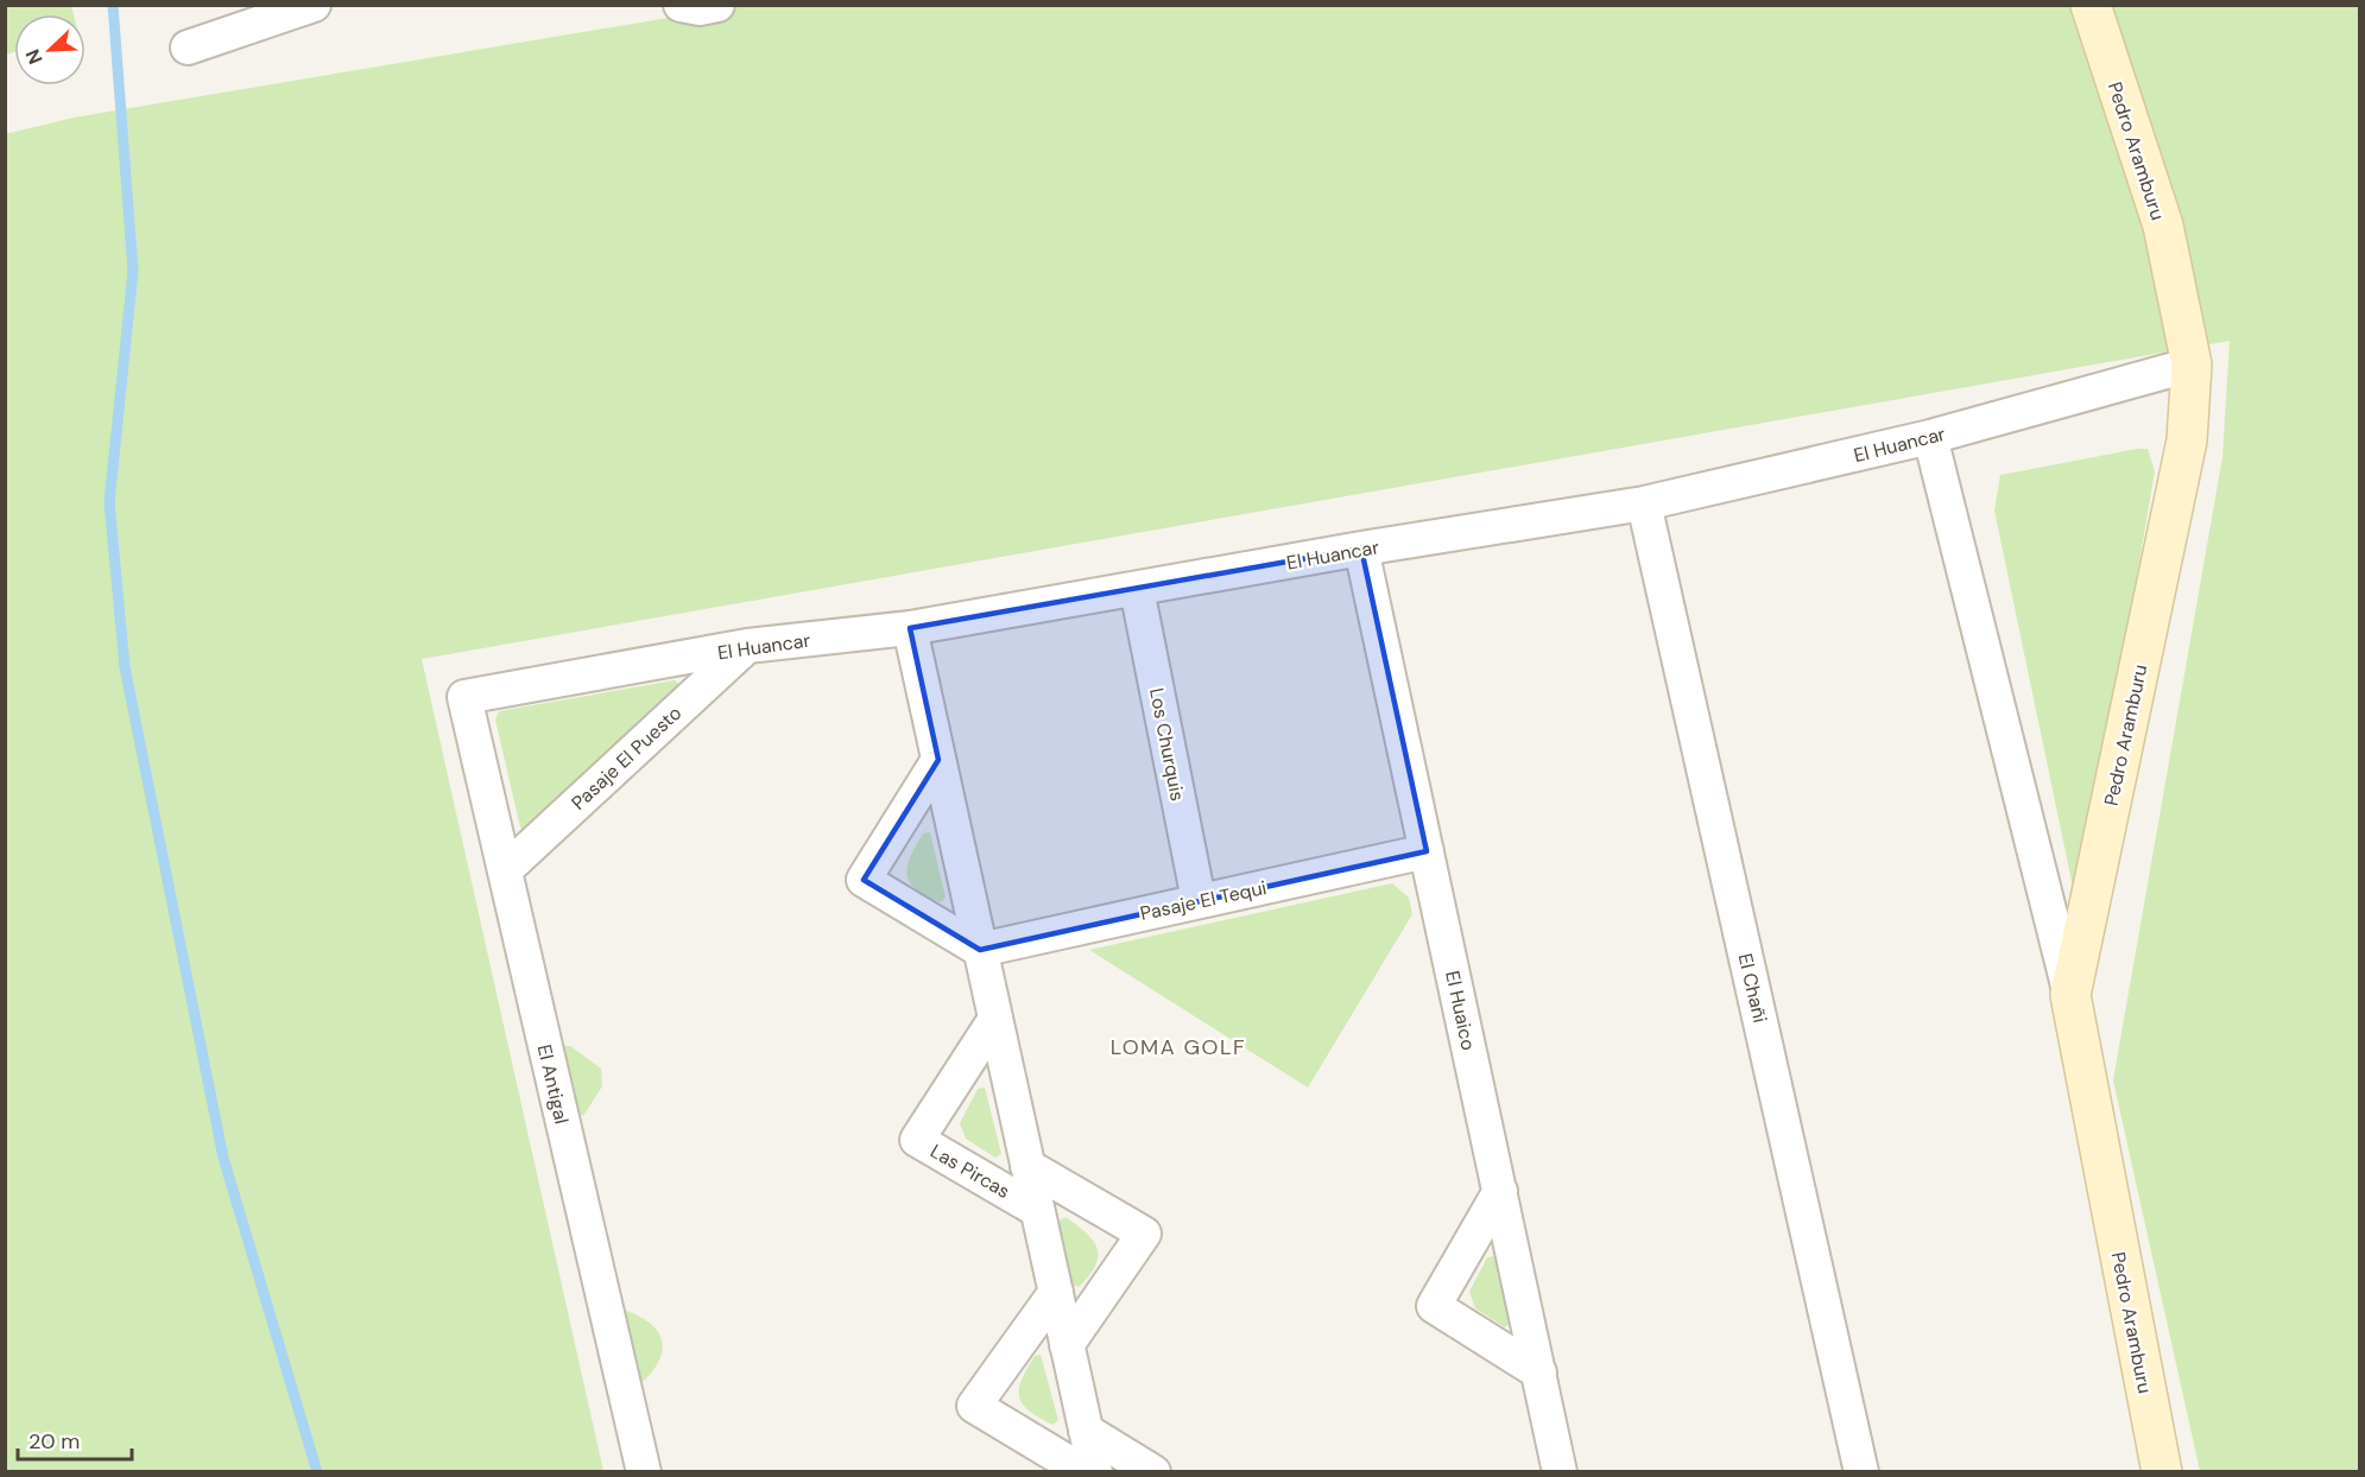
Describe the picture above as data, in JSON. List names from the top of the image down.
{
  "streets": {
    "street": [
      "Pedro Aramburu",
      "El Huancar",
      "Los Churquis",
      "Pasaje El Puesto",
      "Pasaje El Tequi",
      "El Chañi",
      "El Huaico",
      "El Antigal",
      "Las Pircas"
    ]
  },
  "crossings": [
    ["Pedro Aramburu", "El Huancar"],
    ["El Huancar", "Los Churquis"],
    ["El Huancar", "Pasaje El Puesto"],
    ["El Huancar", "El Chañi"],
    ["El Huancar", "El Huaico"],
    ["El Huancar", "El Antigal"],
    ["El Huancar", "Las Pircas"],
    ["Los Churquis", "Pasaje El Tequi"],
    ["Pasaje El Puesto", "El Antigal"],
    ["Pasaje El Tequi", "El Huaico"],
    ["Pasaje El Tequi", "Las Pircas"]
  ],
  "districts": ["LOMA GOLF"],
  "scale_bar": "20 m",
  "north": "bottom left"
}
